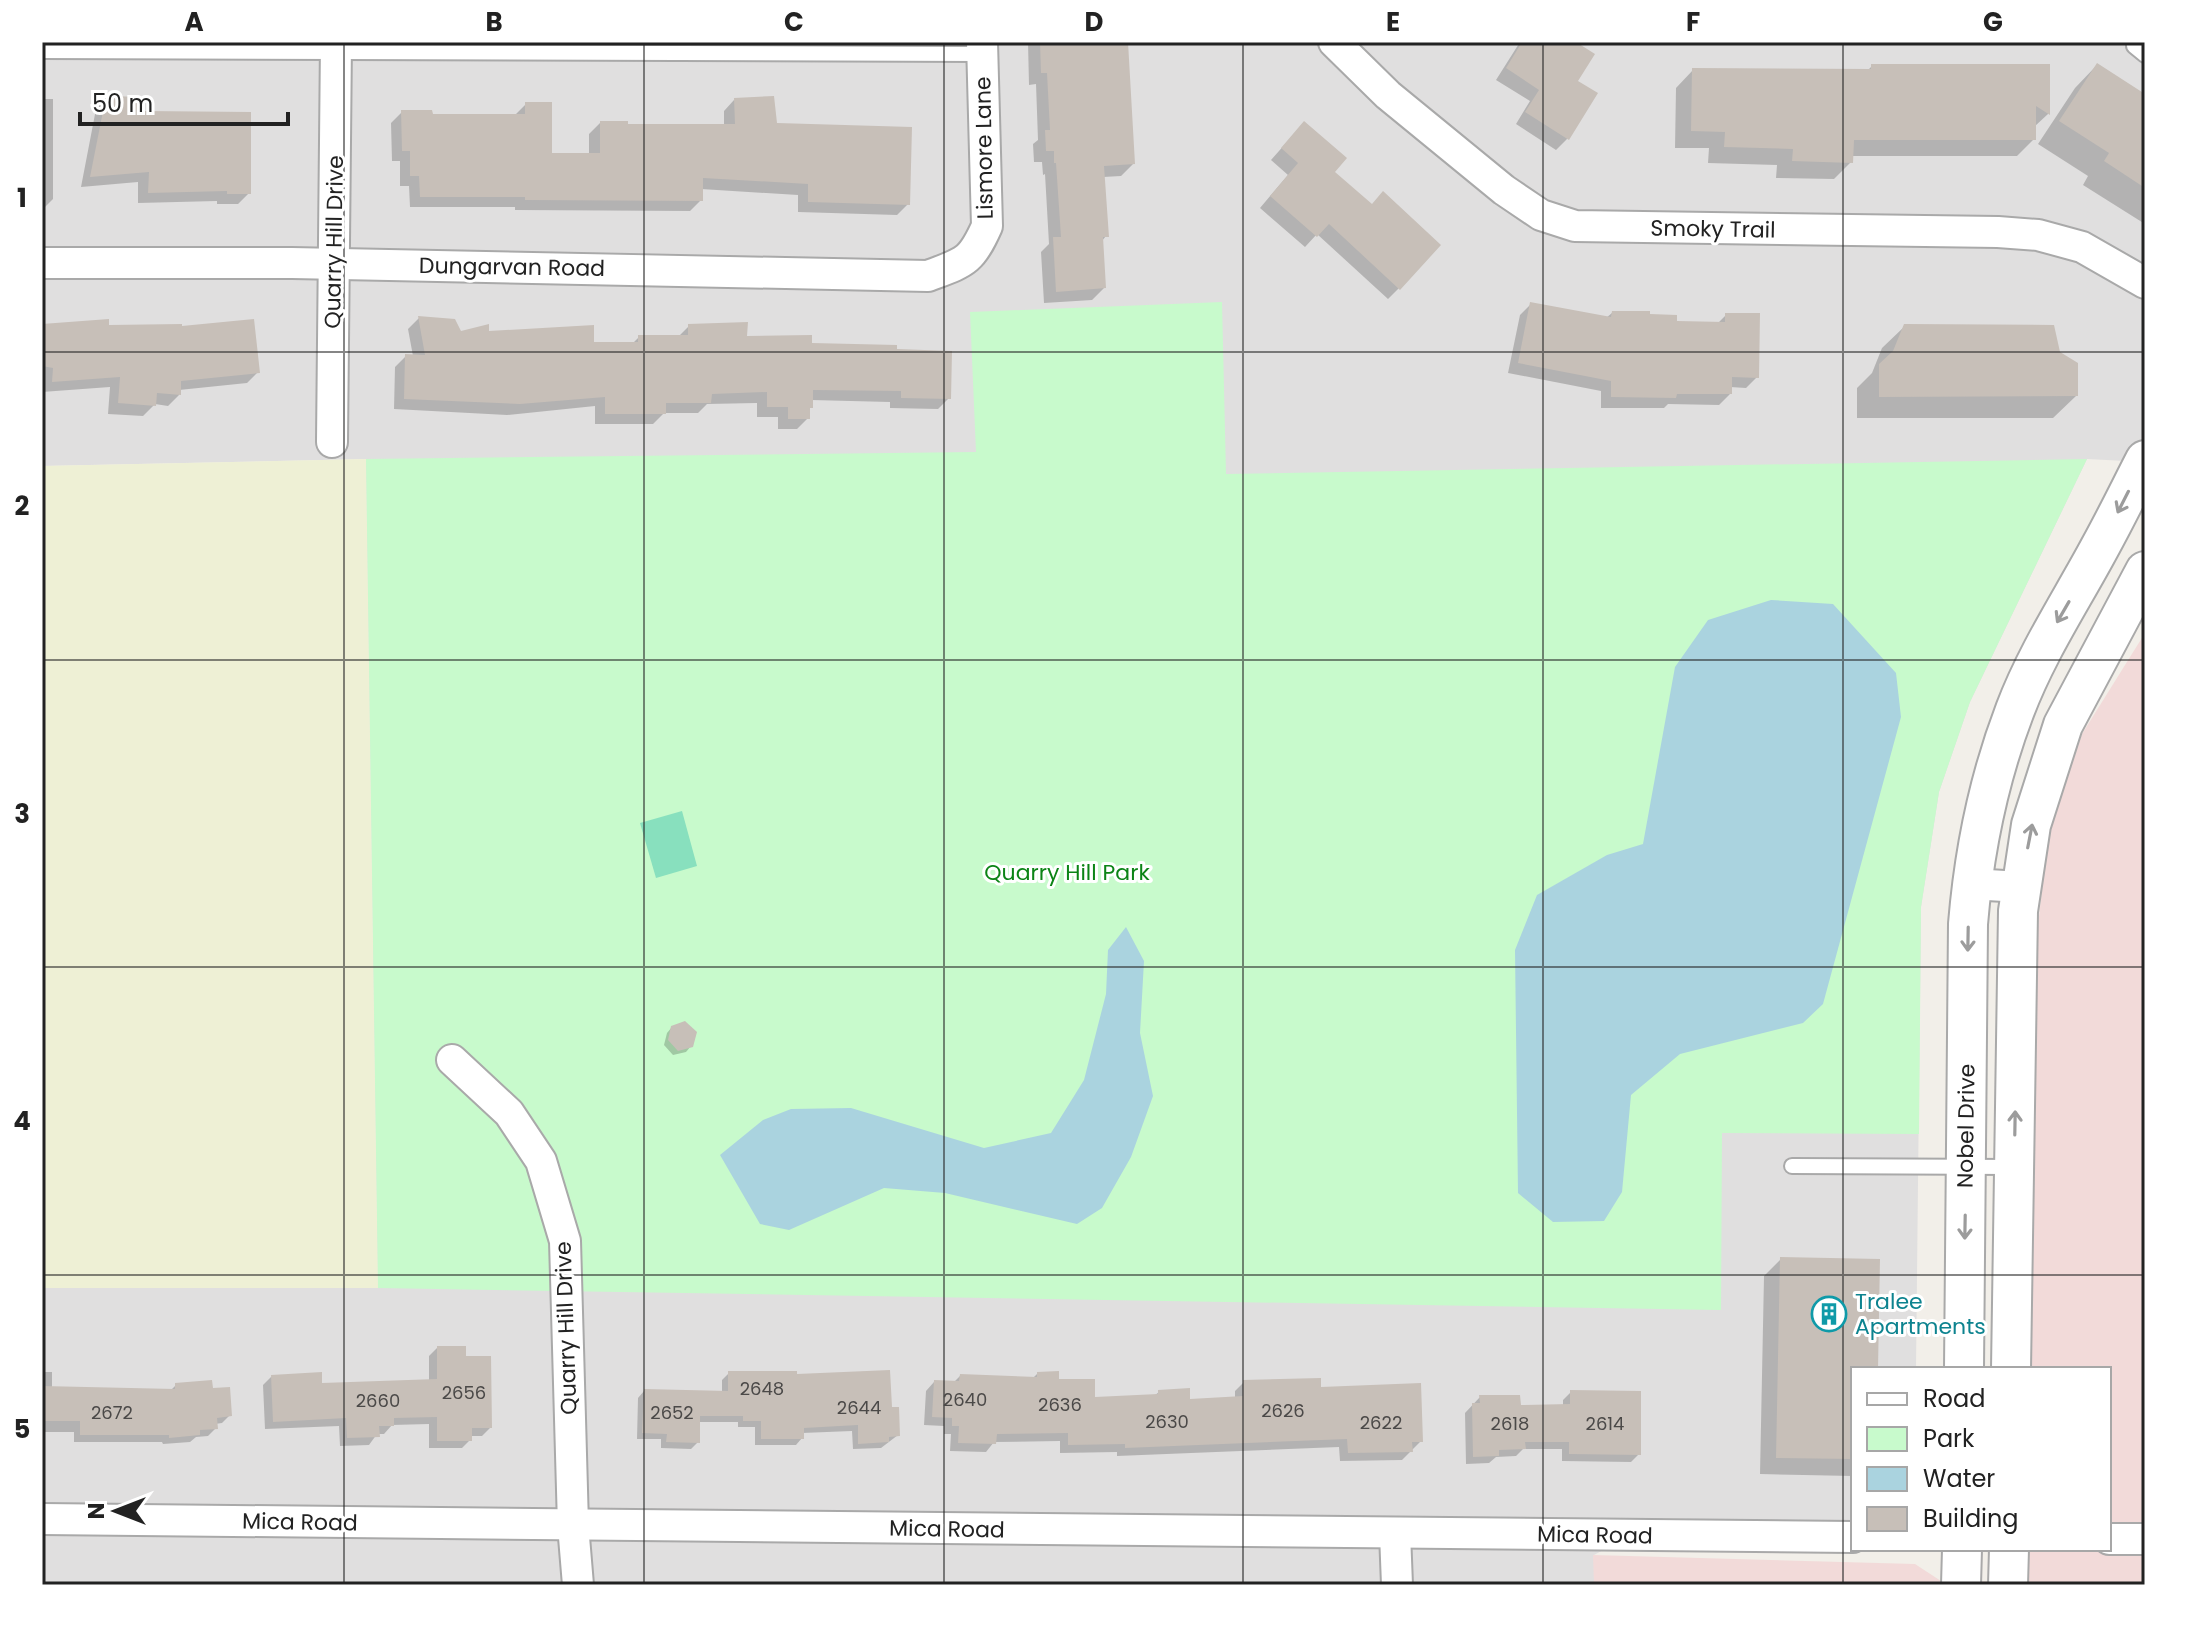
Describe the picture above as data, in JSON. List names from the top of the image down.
{
  "streets": {
    "street": [
      "Lismore Lane",
      "Smoky Trail",
      "Quarry Hill Drive",
      "Dungarvan Road",
      "Nobel Drive",
      "Mica Road"
    ]
  },
  "crossings": [
    ["Lismore Lane", "Dungarvan Road"],
    ["Quarry Hill Drive", "Dungarvan Road"],
    ["Quarry Hill Drive", "Mica Road"]
  ],
  "parks": ["Quarry Hill Park"],
  "places": {
    "building": ["Tralee Apartments"]
  },
  "house_numbers": [
    "2648",
    "2656",
    "2640",
    "2660",
    "2636",
    "2644",
    "2626",
    "2672",
    "2652",
    "2630",
    "2622",
    "2618",
    "2614"
  ],
  "legend": [
    "Road",
    "Park",
    "Water",
    "Building"
  ],
  "scale_bar": "50 m",
  "north": "left",
  "grid": {
    "columns": [
      "A",
      "B",
      "C",
      "D",
      "E",
      "F",
      "G"
    ],
    "rows": [
      "1",
      "2",
      "3",
      "4",
      "5"
    ]
  }
}
